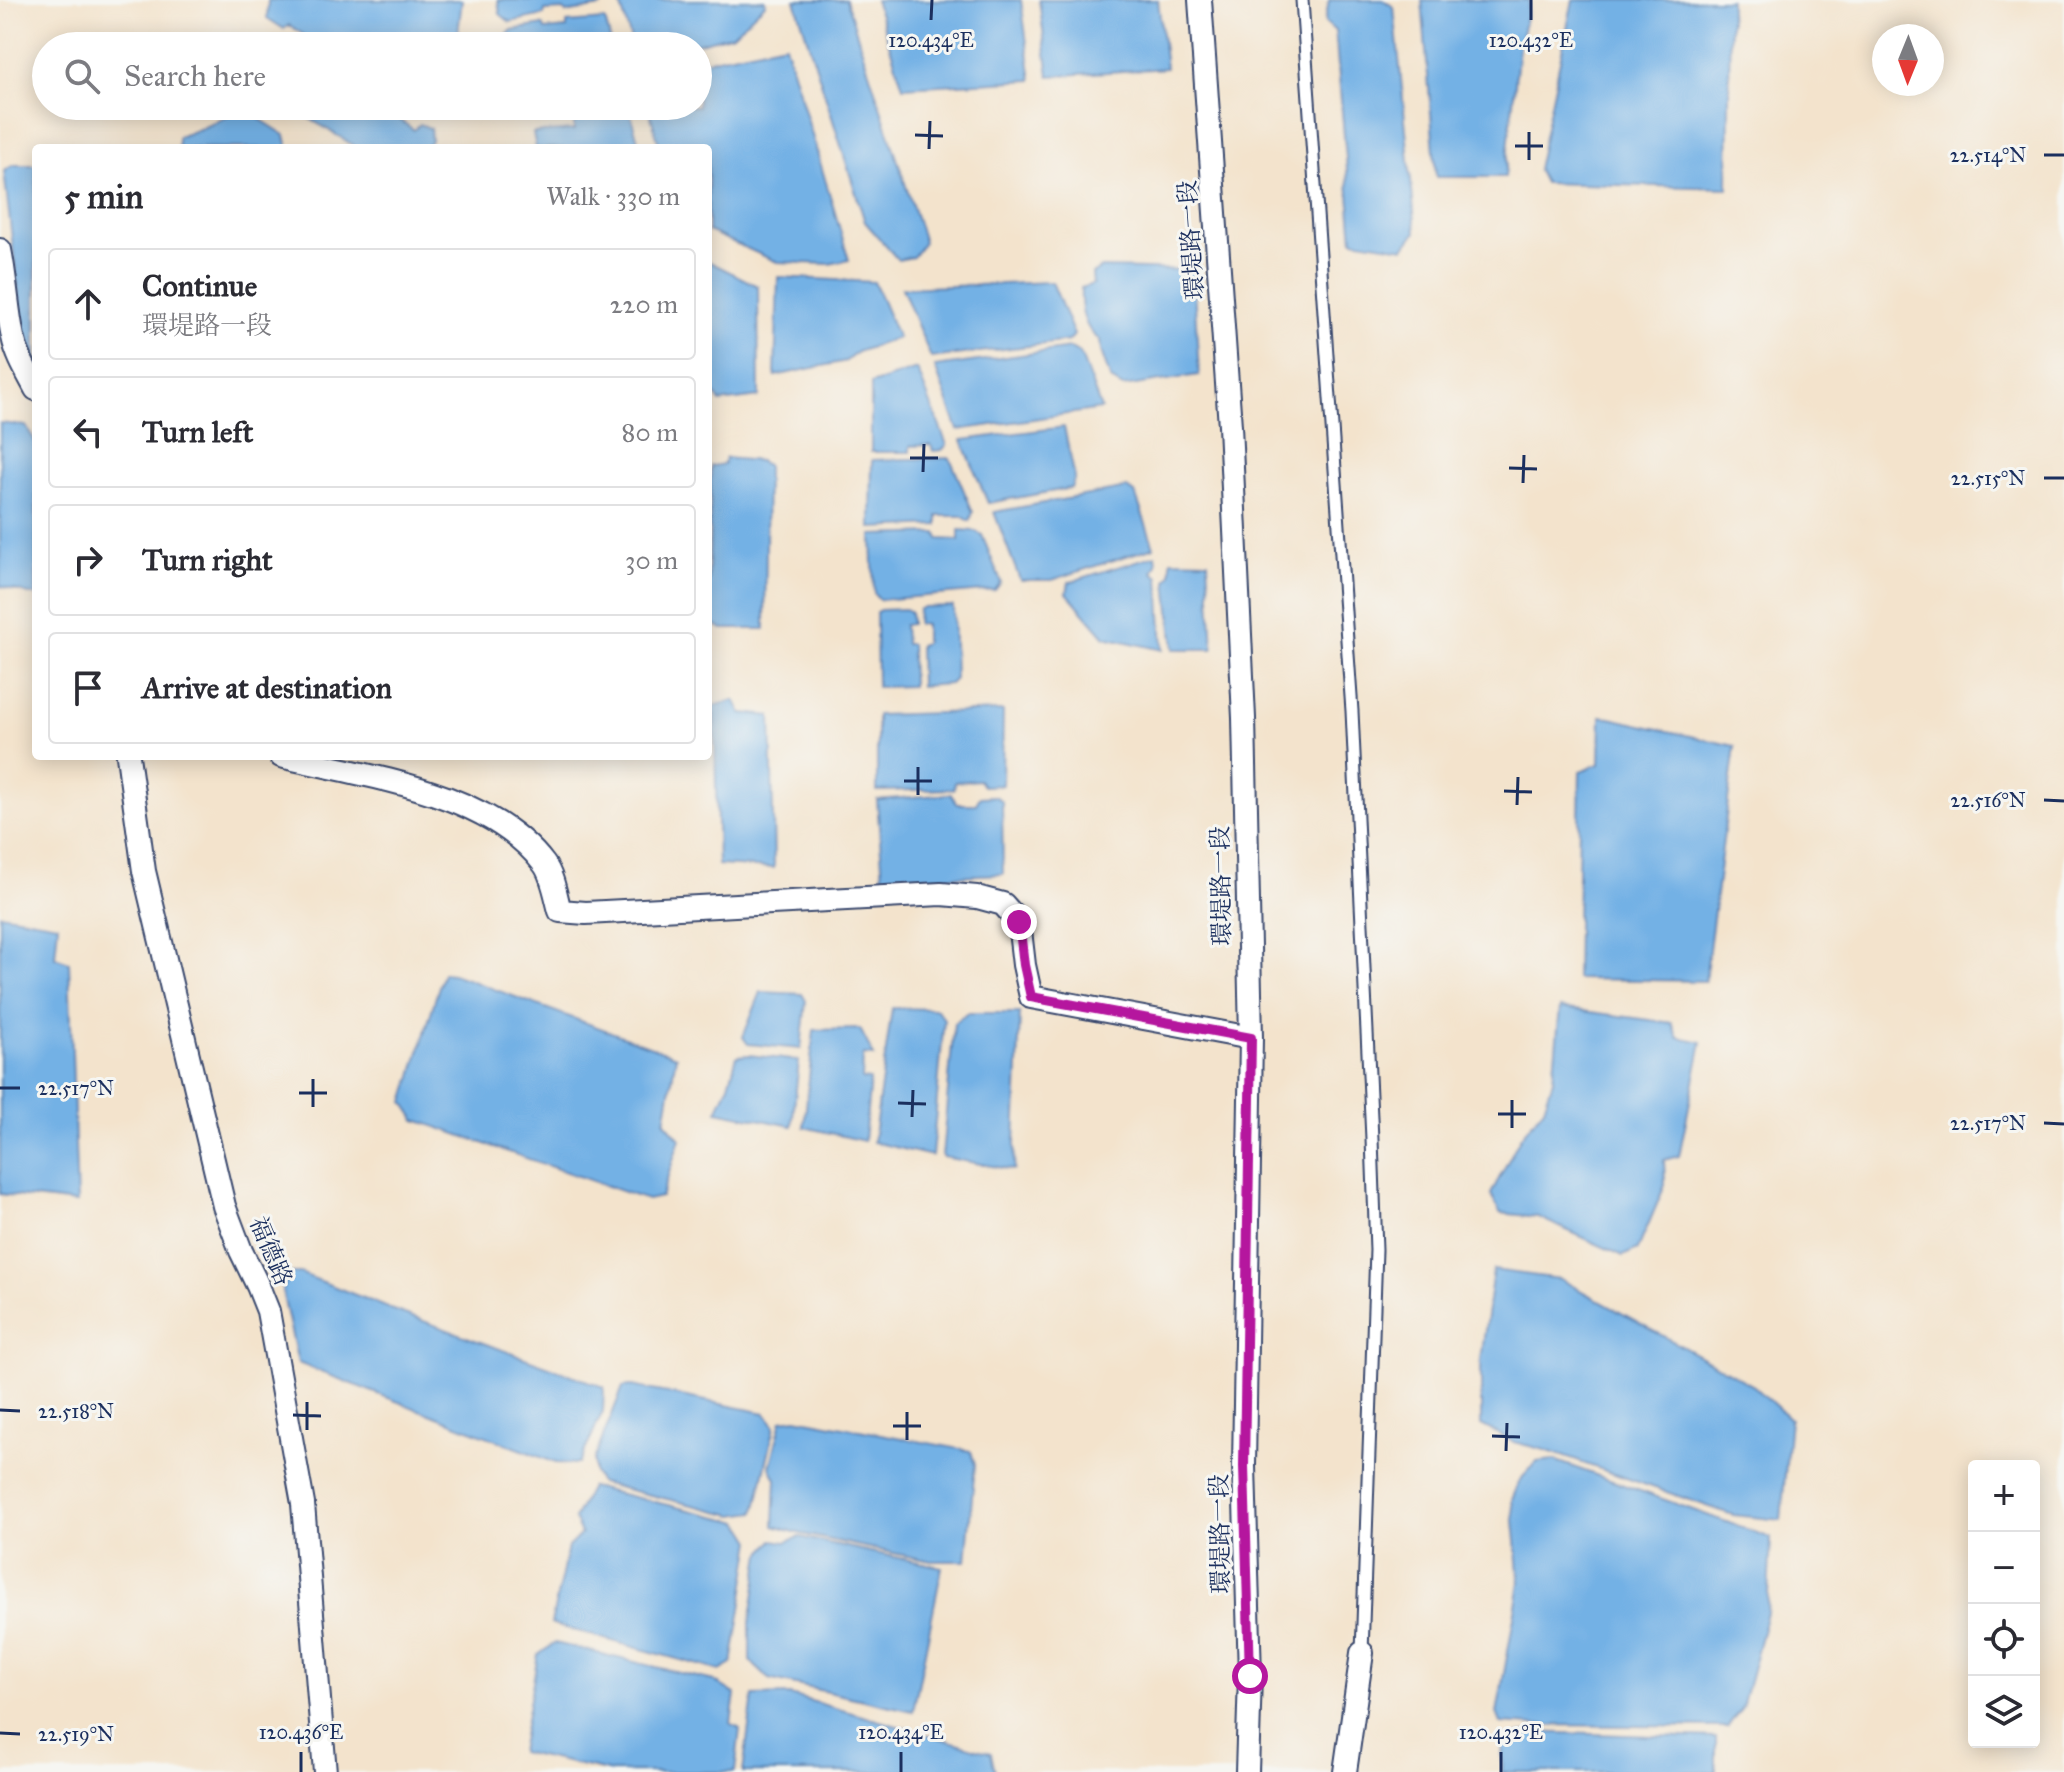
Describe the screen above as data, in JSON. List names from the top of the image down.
{
  "streets": {
    "street": ["環堤路一段", "福德路"]
  },
  "north": "bottom",
  "page": {
    "search": "Search here",
    "heading": ["5 min", "Walk · 330 m"],
    "list": [
      ["Continue", "環堤路一段", "220 m"],
      ["Turn left", "80 m"],
      ["Turn right", "30 m"],
      "Arrive at destination"
    ],
    "map_buttons": ["+", "−"]
  },
  "coordinates": [
    "120.434°E",
    "120.432°E",
    "22.514°N",
    "22.515°N",
    "22.516°N",
    "22.517°N",
    "22.518°N",
    "120.436°E",
    "22.519°N"
  ]
}
